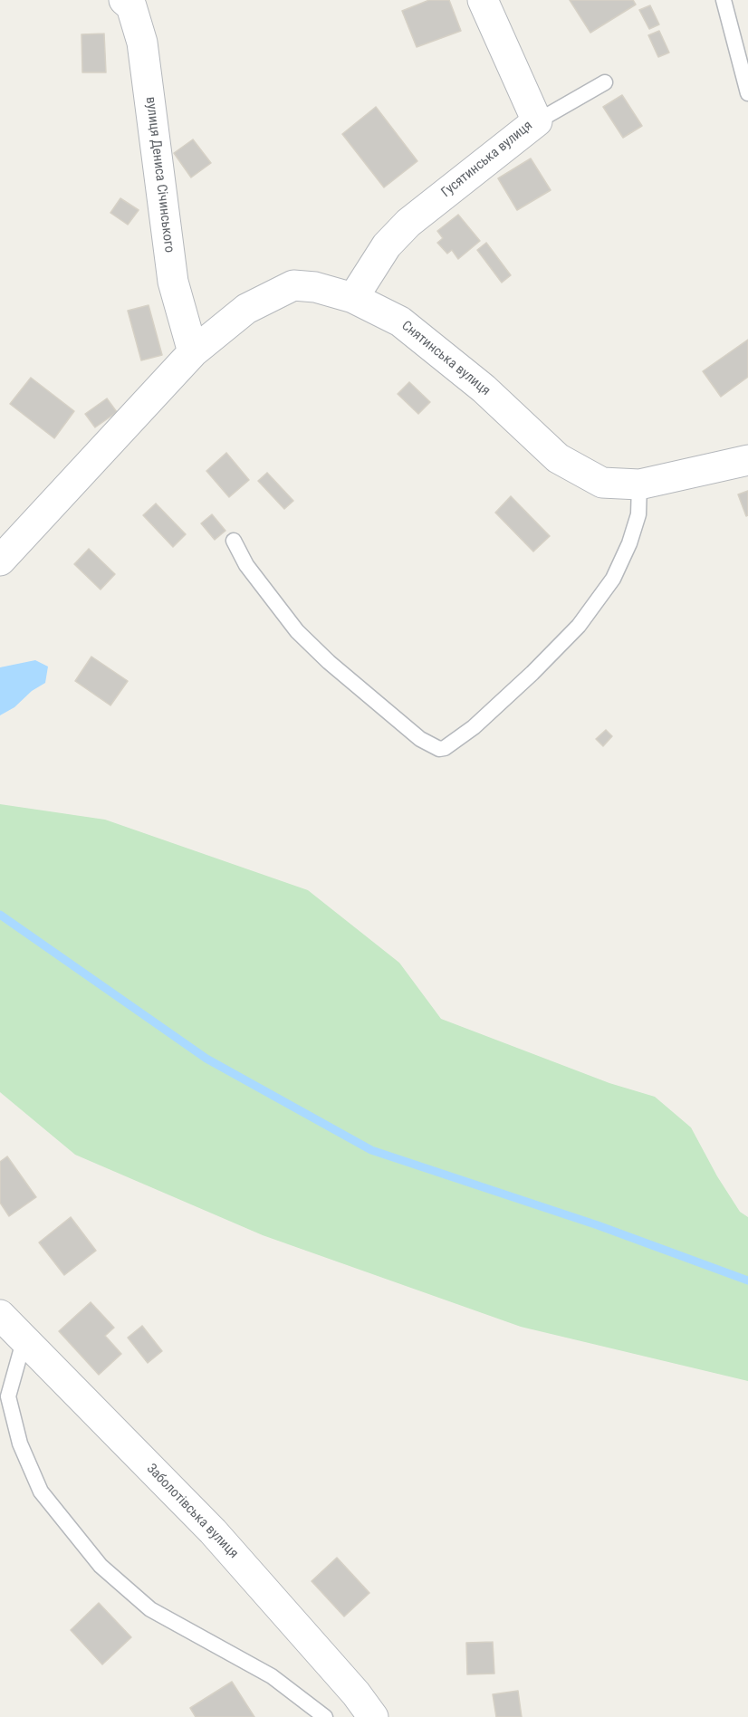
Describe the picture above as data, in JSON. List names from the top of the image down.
{
  "streets": {
    "street": [
      "Гусятинська вулиця",
      "вулиця Дениса Січинського",
      "Снятинська вулиця",
      "Заболотівська вулиця"
    ]
  },
  "crossings": [
    ["Гусятинська вулиця", "Снятинська вулиця"],
    ["вулиця Дениса Січинського", "Снятинська вулиця"]
  ]
}
